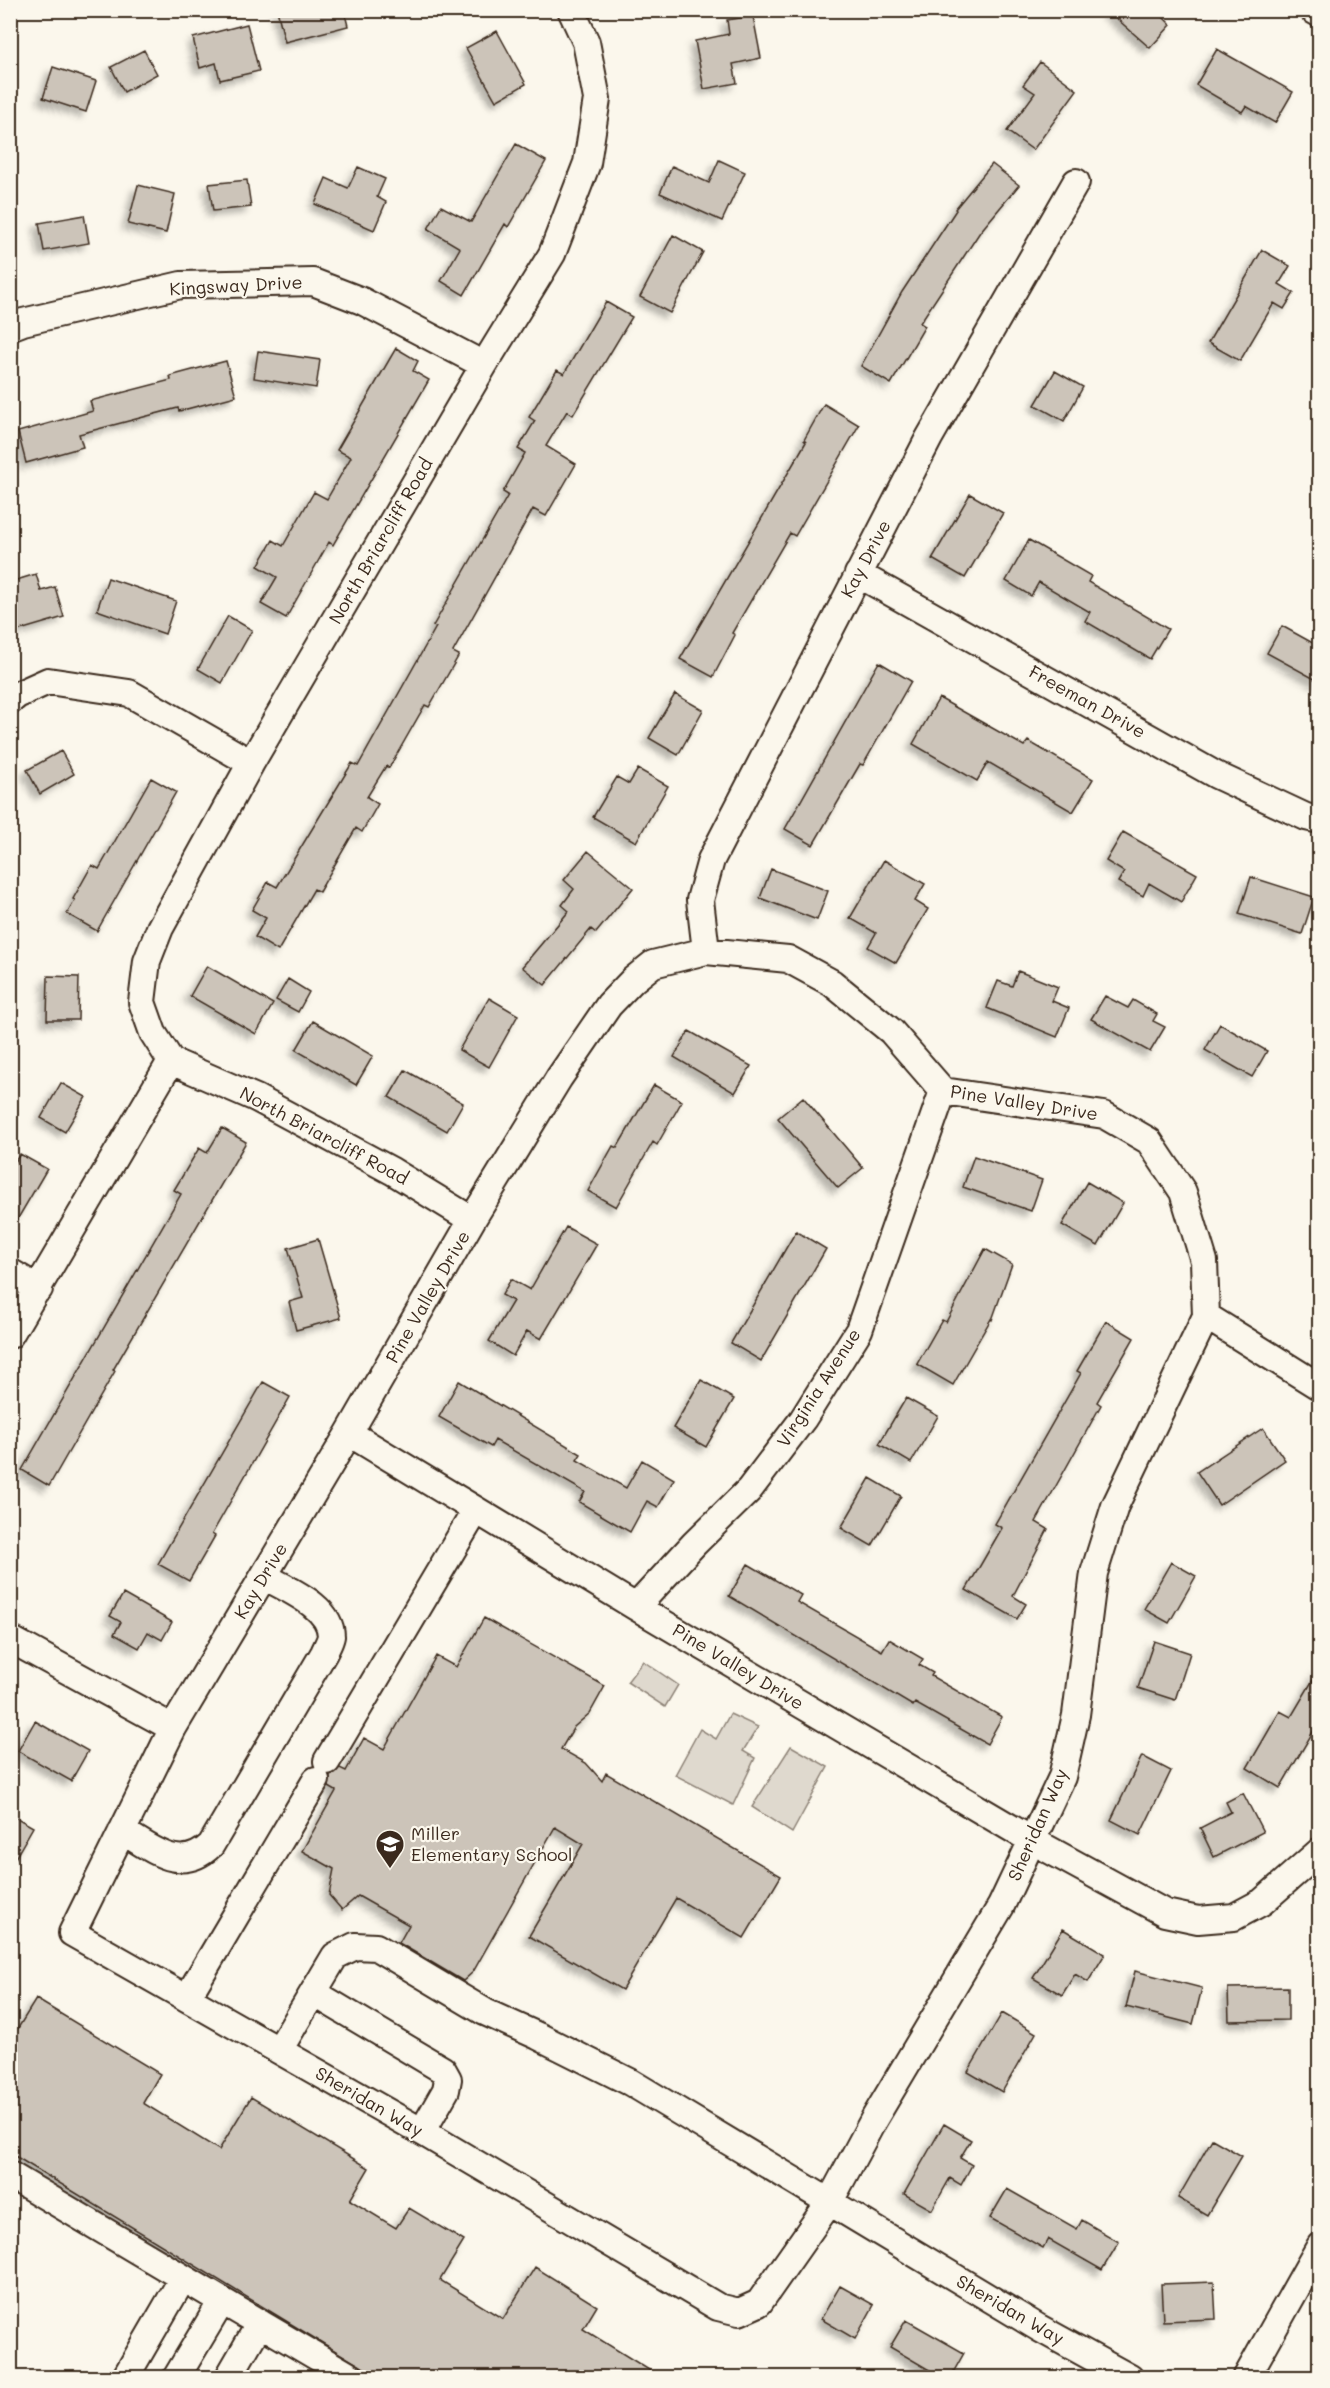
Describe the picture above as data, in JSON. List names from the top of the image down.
{
  "streets": {
    "street": [
      "Kingsway Drive",
      "North Briarcliff Road",
      "Kay Drive",
      "Freeman Drive",
      "Pine Valley Drive",
      "Virginia Avenue",
      "Sheridan Way"
    ]
  },
  "crossings": [
    ["Kingsway Drive", "North Briarcliff Road"],
    ["North Briarcliff Road", "Pine Valley Drive"],
    ["Kay Drive", "Freeman Drive"],
    ["Kay Drive", "Pine Valley Drive"],
    ["Kay Drive", "Sheridan Way"],
    ["Pine Valley Drive", "Virginia Avenue"],
    ["Pine Valley Drive", "Sheridan Way"]
  ],
  "places": {
    "school or university": ["Miller Elementary School"]
  }
}
